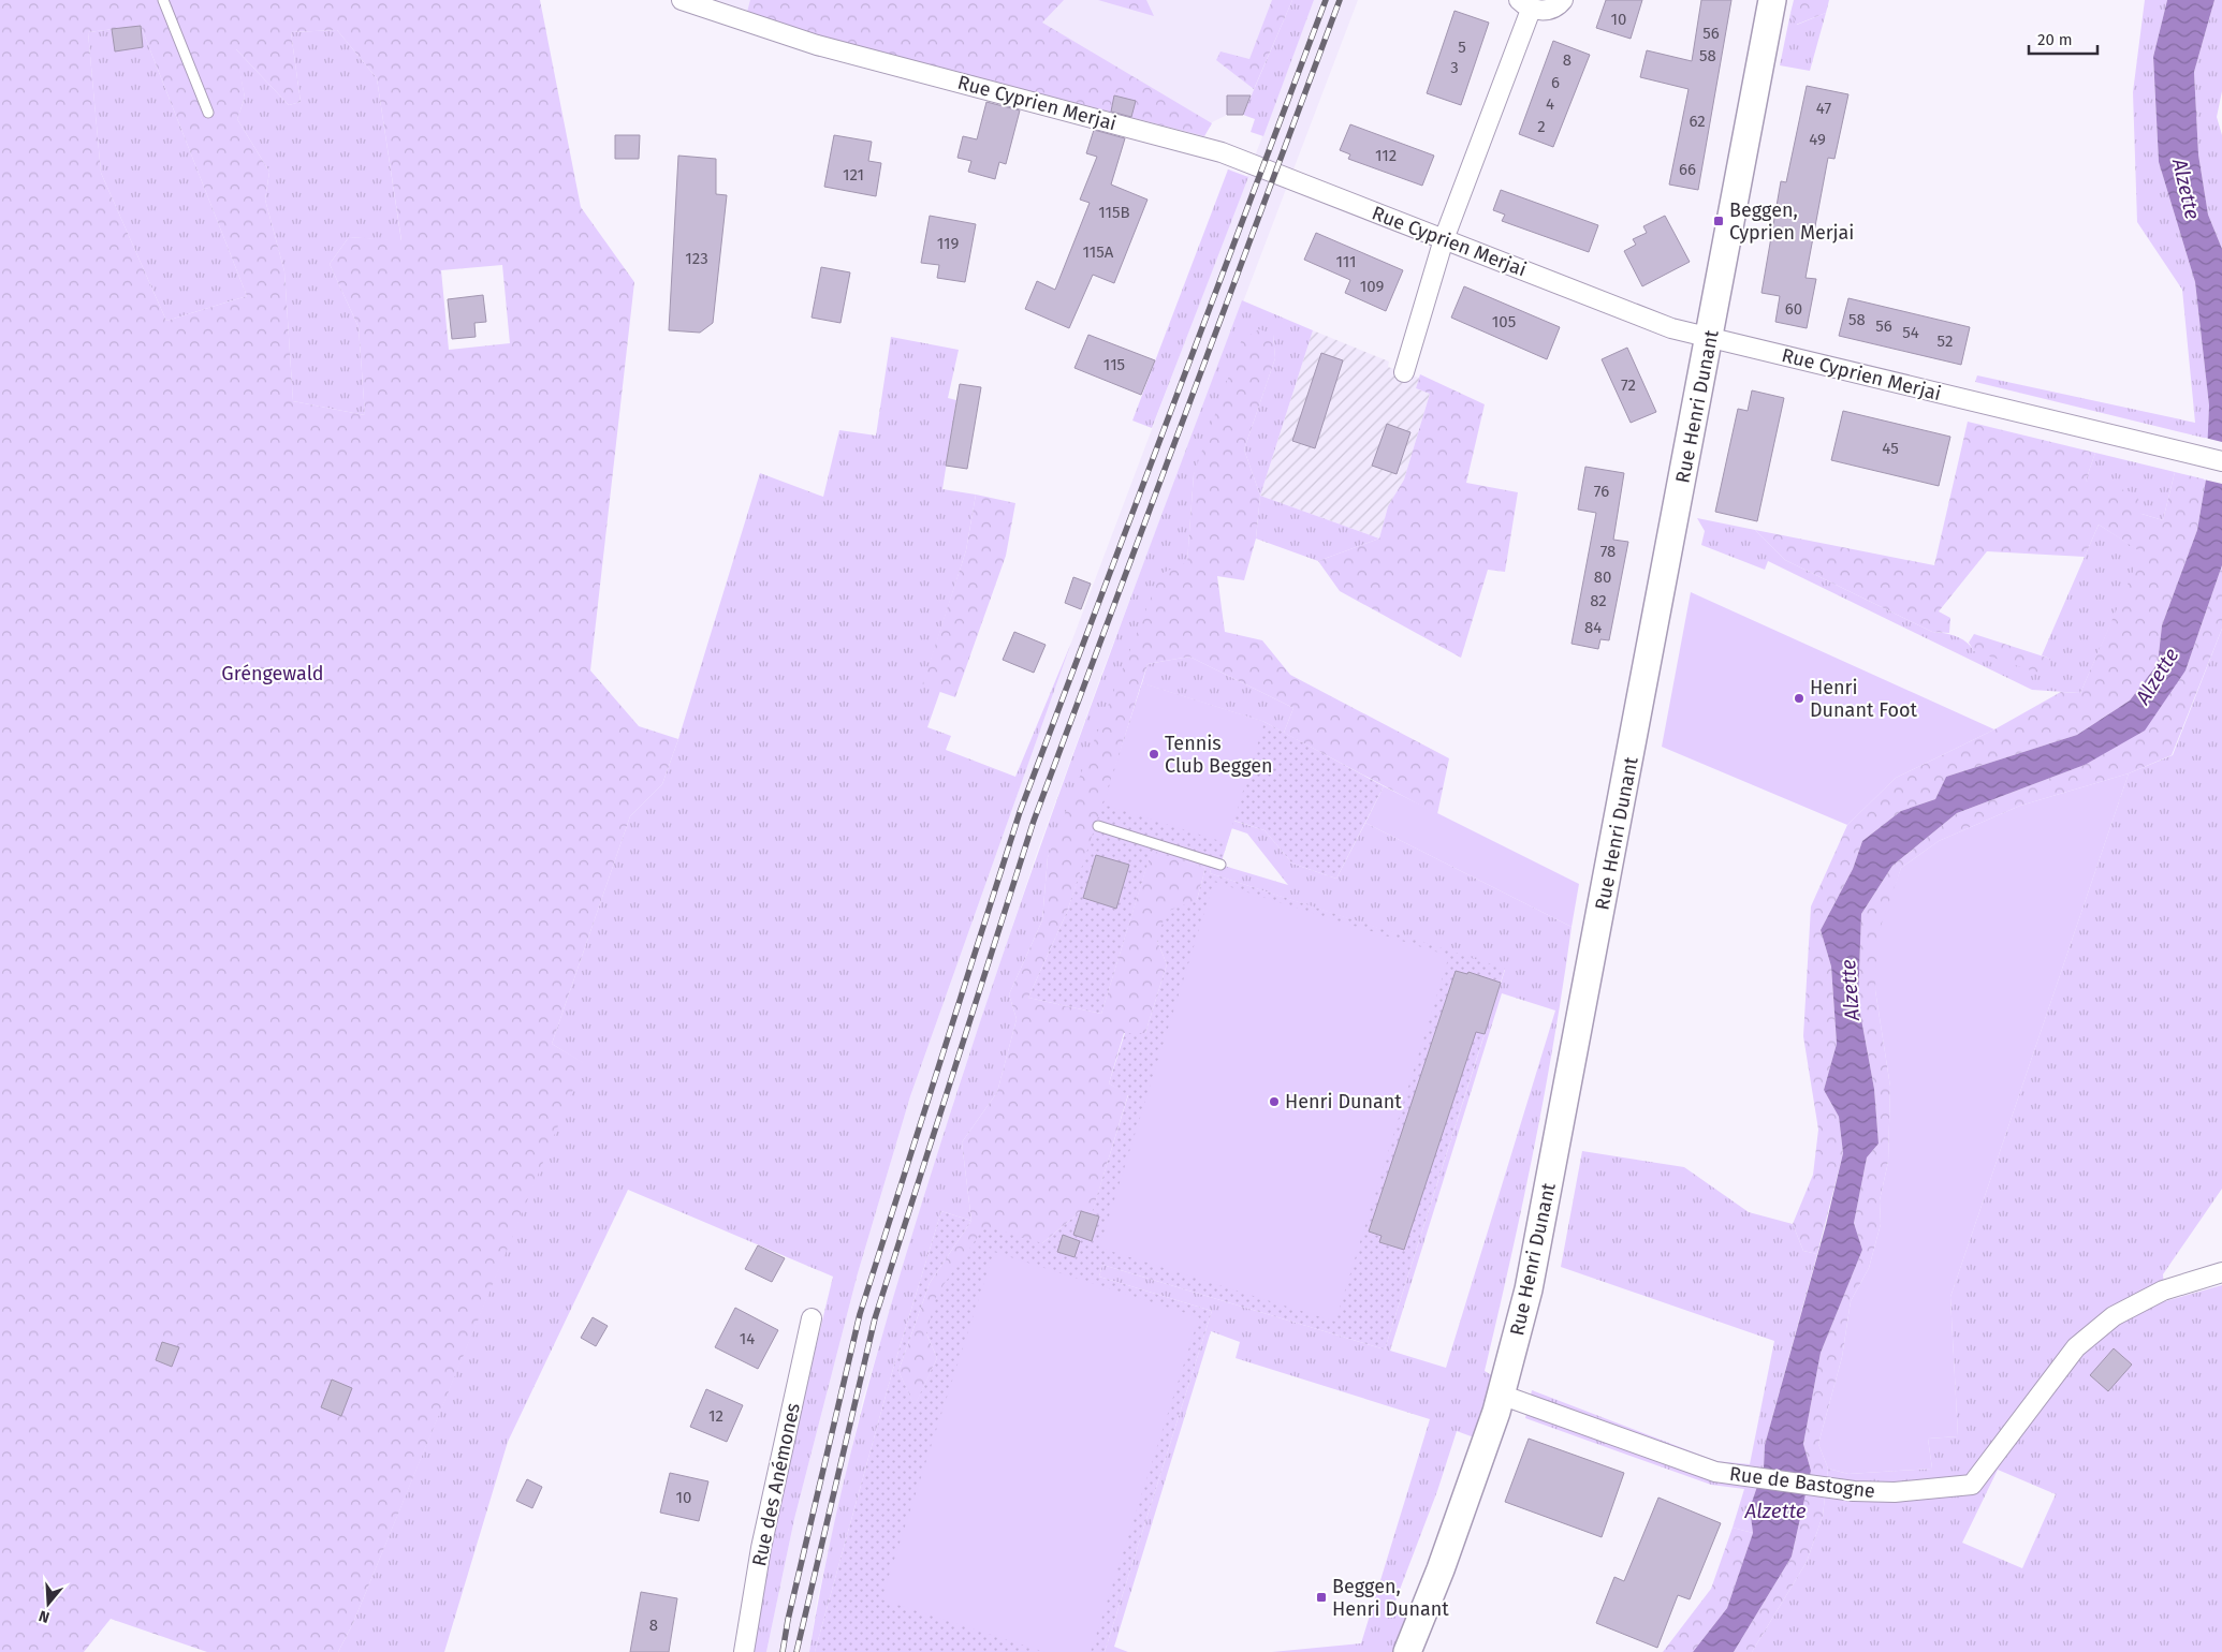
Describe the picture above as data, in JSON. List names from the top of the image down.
{
  "streets": {
    "main road": ["Rue Henri Dunant"],
    "street": ["Rue Cyprien Merjai", "Rue de Bastogne", "Rue des Anémones"]
  },
  "crossings": [
    ["Rue Cyprien Merjai", "Rue Henri Dunant"],
    ["Rue Henri Dunant", "Rue de Bastogne"]
  ],
  "water": ["Alzette"],
  "parks": ["Gréngewald"],
  "places": {
    "transit": ["Beggen, Cyprien Merjai", "Beggen, Henri Dunant"],
    "other": ["Henri Dunant Foot", "Tennis Club Beggen", "Henri Dunant"]
  },
  "house_numbers": [
    "10",
    "56",
    "5",
    "58",
    "8",
    "3",
    "6",
    "4",
    "47",
    "62",
    "2",
    "49",
    "112",
    "66",
    "121",
    "115B",
    "119",
    "115A",
    "123",
    "111",
    "109",
    "60",
    "58",
    "105",
    "56",
    "54",
    "52",
    "115",
    "72",
    "45",
    "76",
    "78",
    "80",
    "82",
    "84",
    "14",
    "12",
    "10",
    "8"
  ],
  "scale_bar": "20 m",
  "north": "bottom"
}
